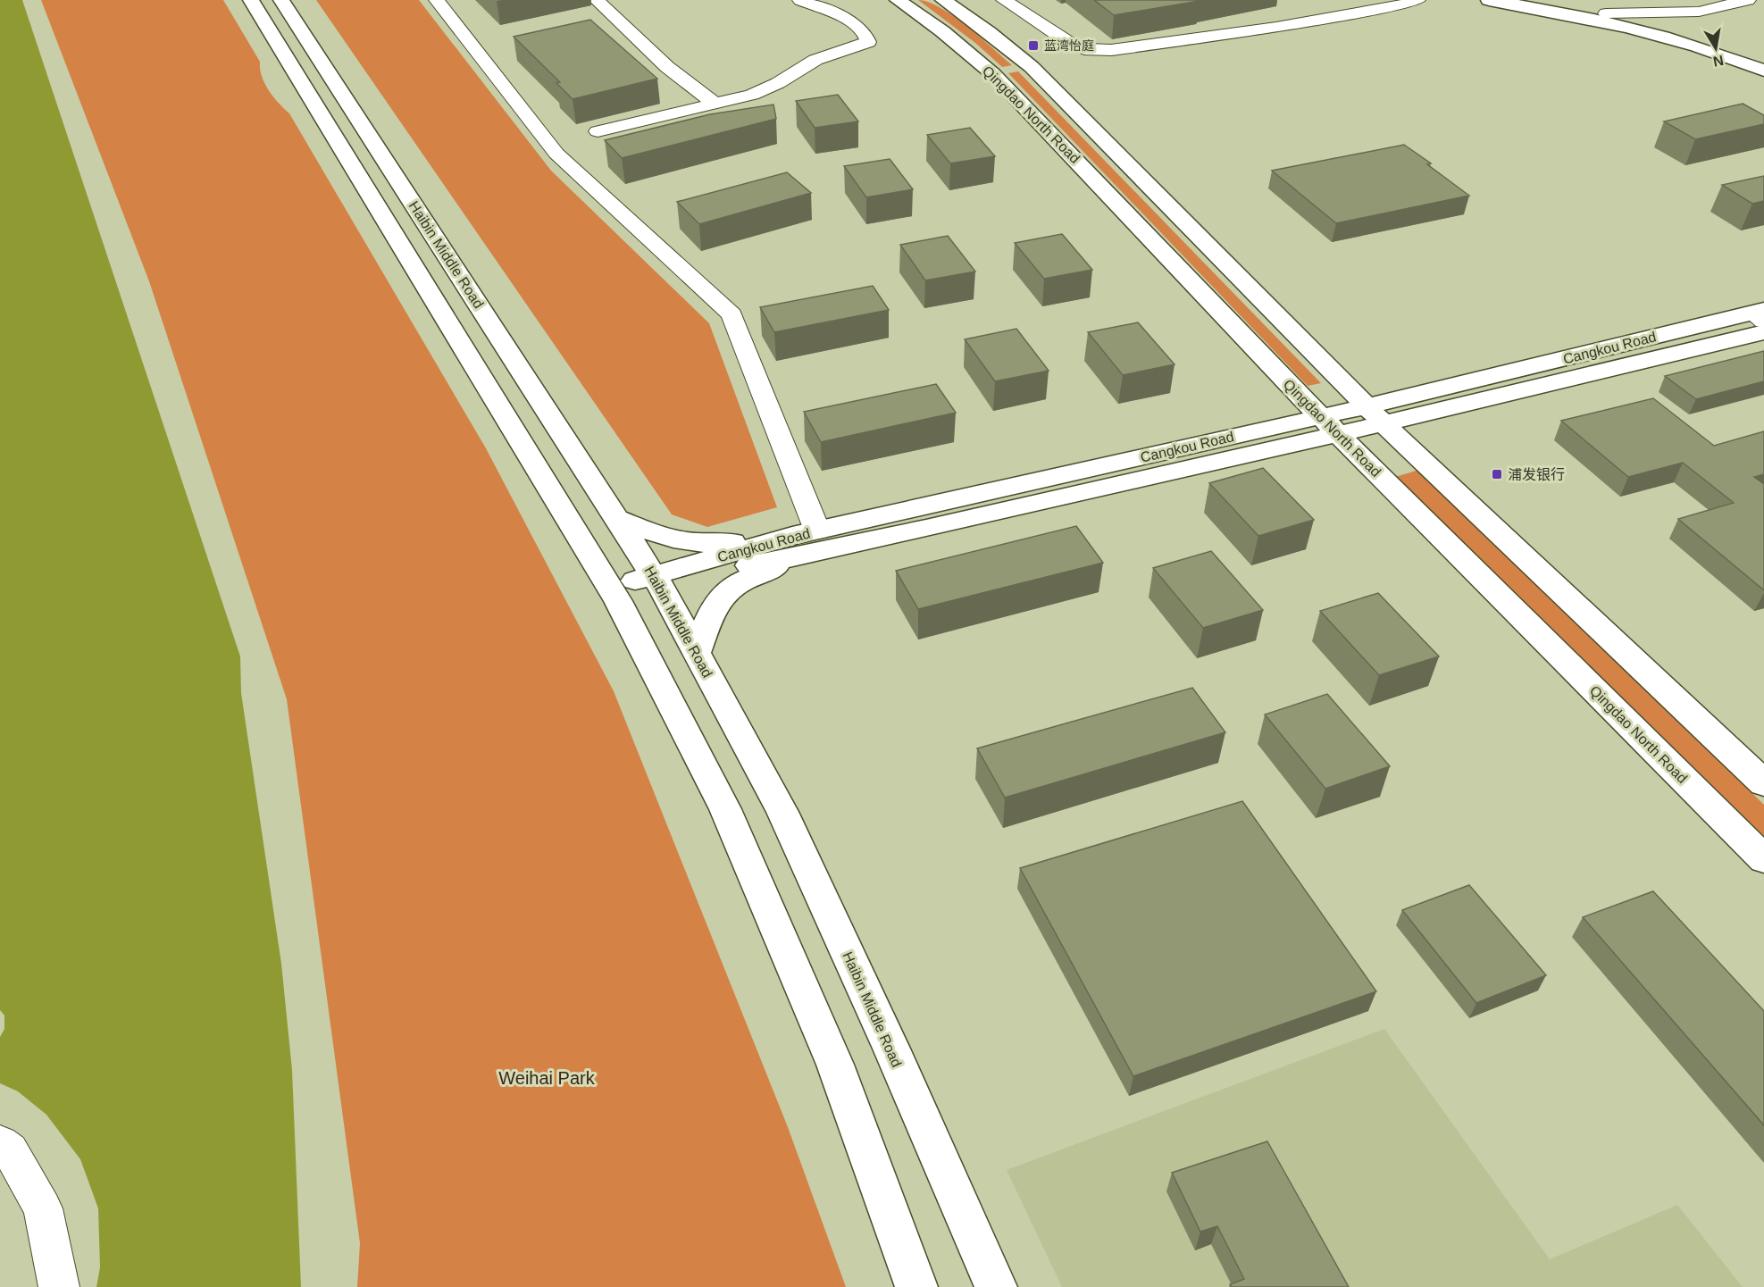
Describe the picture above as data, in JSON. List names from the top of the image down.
{
  "streets": {
    "main road": ["Qingdao North Road", "Haibin Middle Road", "Cangkou Road"]
  },
  "crossings": [
    ["Qingdao North Road", "Cangkou Road"],
    ["Haibin Middle Road", "Cangkou Road"]
  ],
  "parks": ["Weihai Park"],
  "places": {
    "transit": ["蓝湾怡庭", "浦发银行"]
  },
  "north": "bottom"
}
